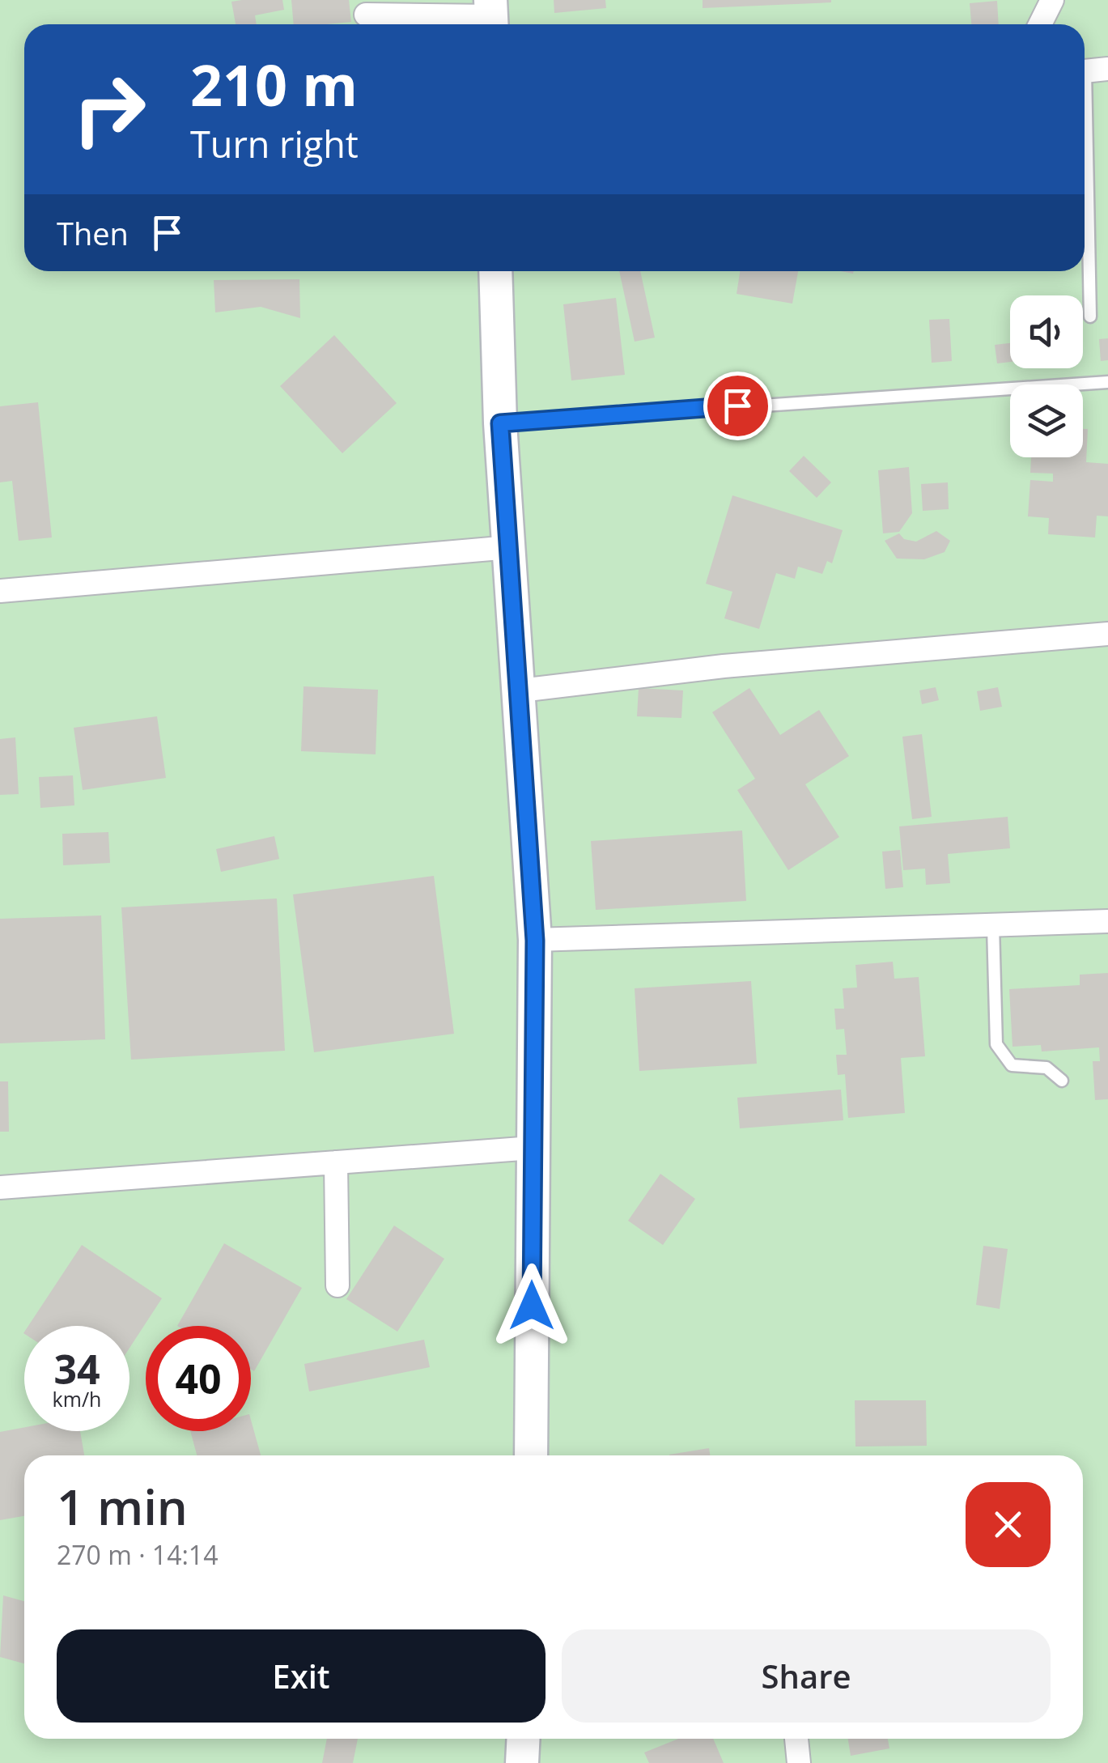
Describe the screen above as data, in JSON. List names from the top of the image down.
{
  "page": {
    "turn": ["210 m", "Turn right"],
    "then": "Then",
    "speed": "34 km/h",
    "limit": "40",
    "heading": ["1 min", "270 m · 14:14"],
    "buttons": ["Exit", "Share"]
  }
}
